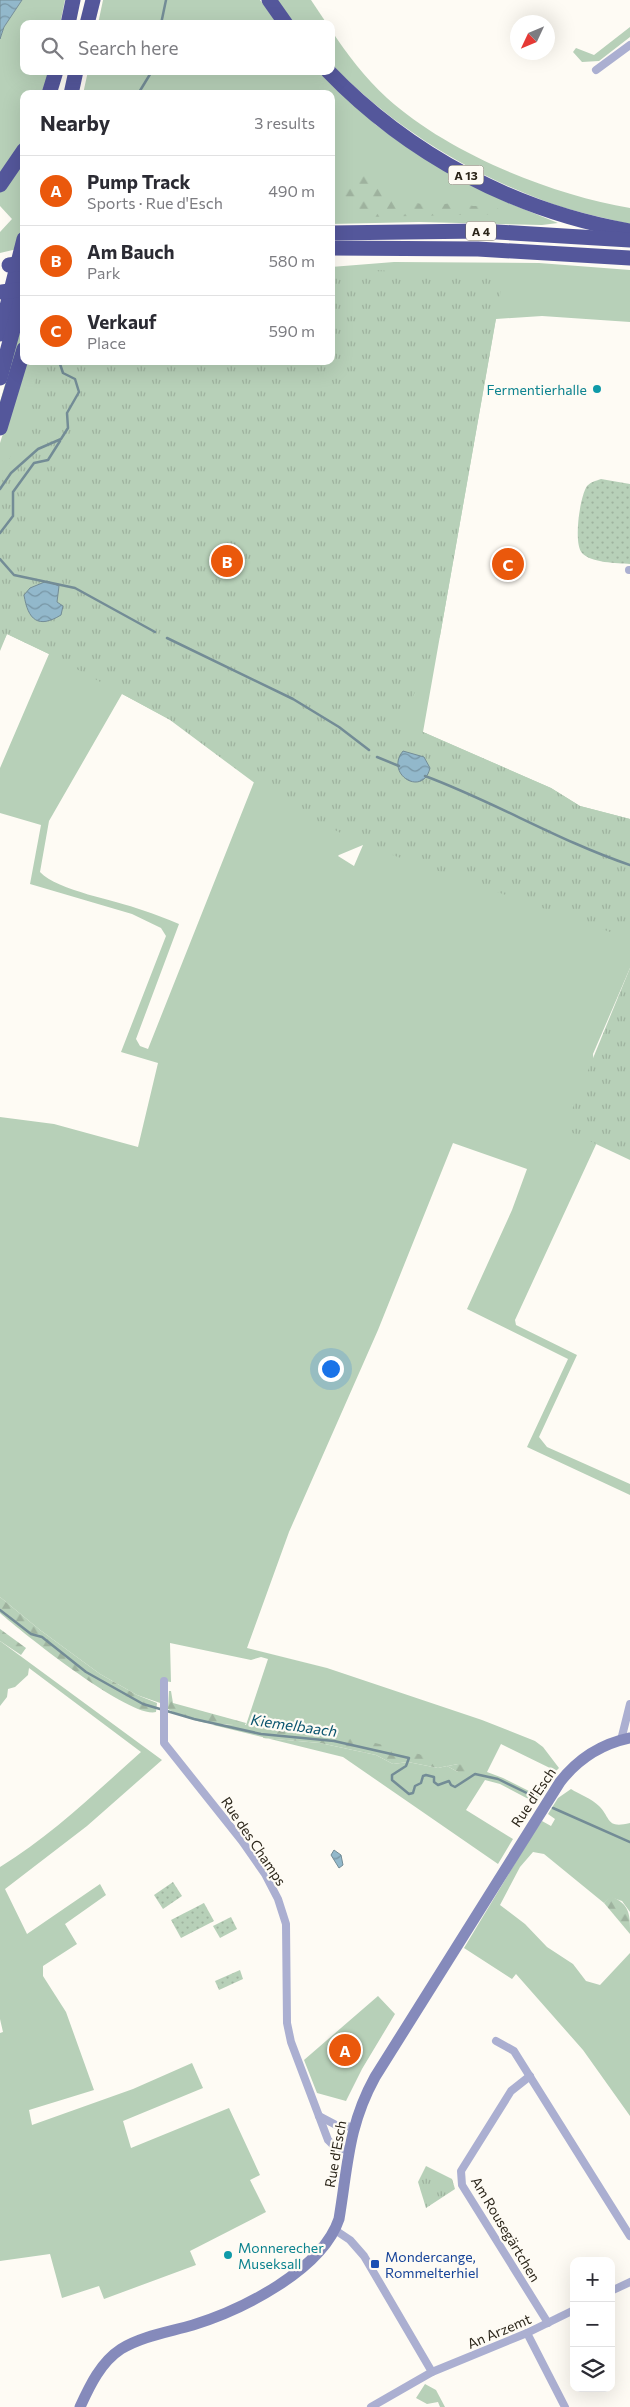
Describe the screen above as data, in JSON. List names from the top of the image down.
{
  "streets": {
    "highway": ["A 13", "A 4"],
    "main road": ["Rue d'Esch"],
    "street": ["Rue des Champs", "Am Rousegärtchen", "An Arzemt"]
  },
  "crossings": [
    ["Rue d'Esch", "Rue des Champs"],
    ["Am Rousegärtchen", "An Arzemt"]
  ],
  "water": ["Kiemelbaach"],
  "places": {
    "other": ["Fermentierhalle", "Monnerecher Museksall"],
    "transit": ["Mondercange, Rommelterhiel"]
  },
  "north": "bottom left",
  "page": {
    "search": "Search here",
    "heading": ["Nearby", "3 results"],
    "list": [
      {
        "mark": "A",
        "name": "Pump Track",
        "note": "Sports · Rue d'Esch",
        "value": "490 m"
      },
      {
        "mark": "B",
        "name": "Am Bauch",
        "note": "Park",
        "value": "580 m"
      },
      {
        "mark": "C",
        "name": "Verkauf",
        "note": "Place",
        "value": "590 m"
      }
    ],
    "pins": ["B", "C", "A"],
    "map_buttons": ["+", "−"]
  }
}
